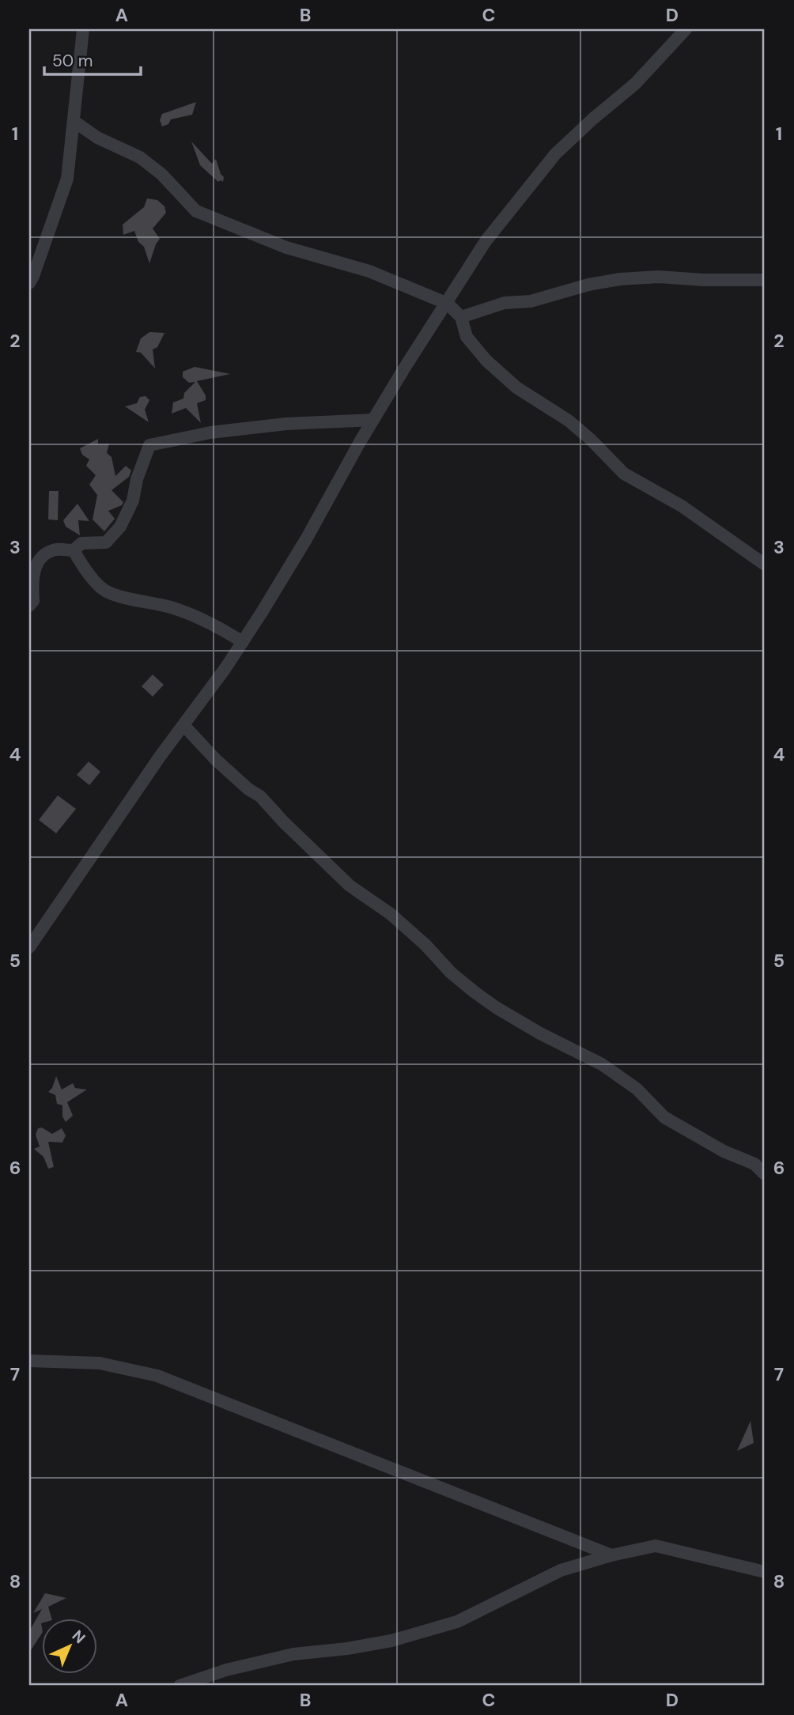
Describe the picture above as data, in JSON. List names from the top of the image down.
{
  "scale_bar": "50 m",
  "north": "top right",
  "grid": {
    "columns": [
      "A",
      "B",
      "C",
      "D"
    ],
    "rows": [
      "1",
      "2",
      "3",
      "4",
      "5",
      "6",
      "7",
      "8"
    ]
  }
}
